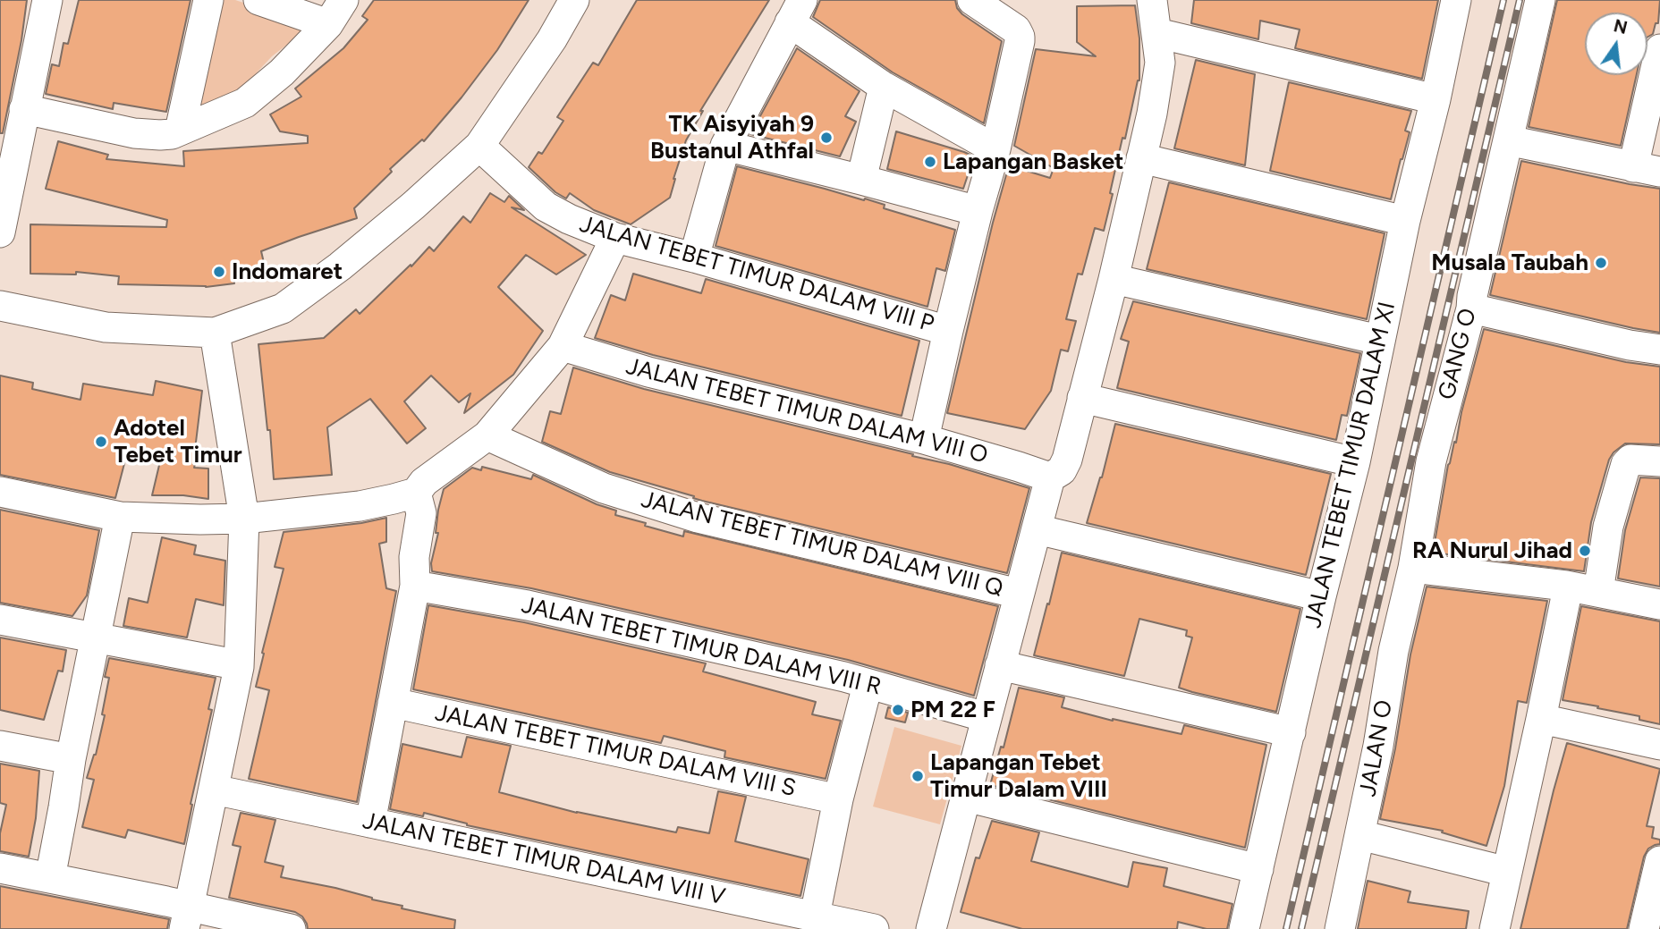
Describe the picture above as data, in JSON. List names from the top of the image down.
{
  "streets": {
    "street": [
      "JALAN TEBET TIMUR DALAM VIII P",
      "GANG O",
      "JALAN TEBET TIMUR DALAM VIII O",
      "JALAN TEBET TIMUR DALAM XI",
      "JALAN TEBET TIMUR DALAM VIII Q",
      "JALAN TEBET TIMUR DALAM VIII R",
      "JALAN O",
      "JALAN TEBET TIMUR DALAM VIII S",
      "JALAN TEBET TIMUR DALAM VIII V"
    ]
  },
  "crossings": [
    ["GANG O", "JALAN O"]
  ],
  "places": [
    "TK Aisyiyah 9 Bustanul Athfal",
    "Lapangan Basket",
    "Musala Taubah",
    "Indomaret",
    "Adotel Tebet Timur",
    "RA Nurul Jihad",
    "PM 22 F",
    "Lapangan Tebet Timur Dalam VIII"
  ],
  "north": "top"
}
